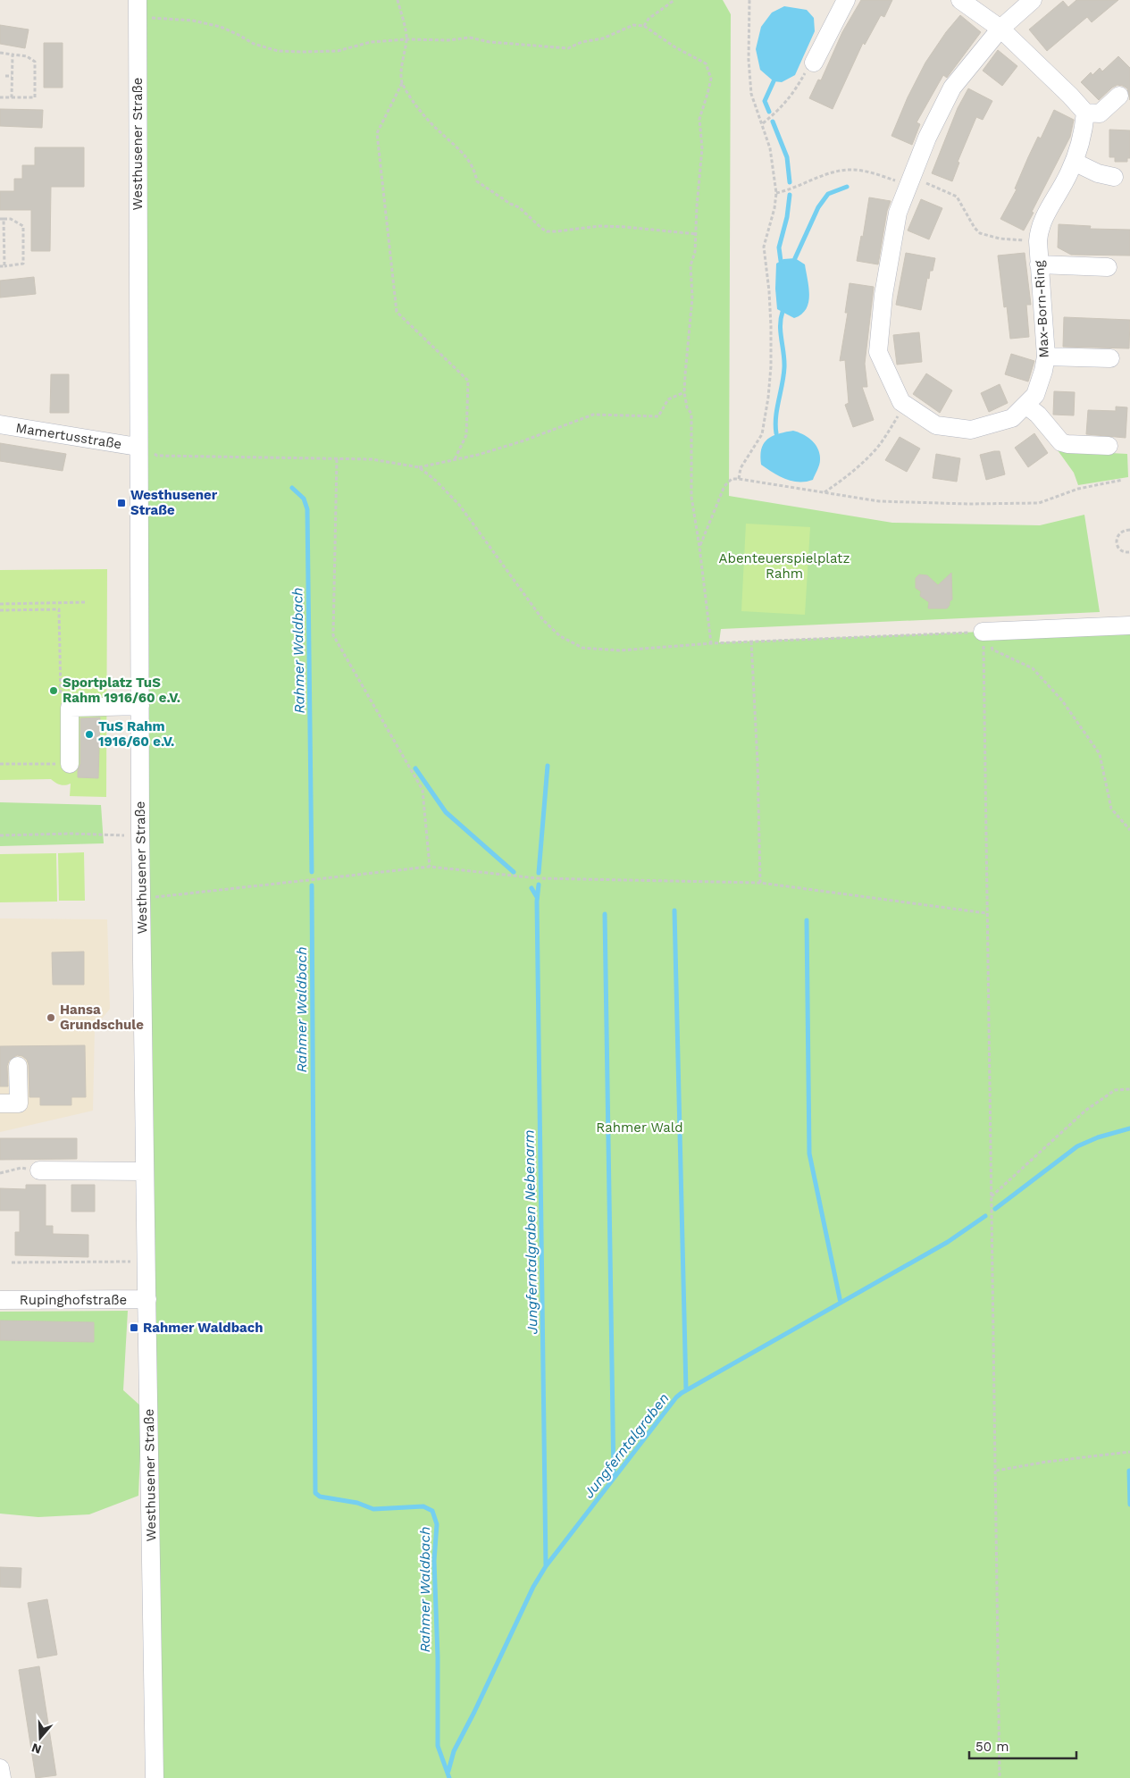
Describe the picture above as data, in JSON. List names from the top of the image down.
{
  "streets": {
    "street": [
      "Westhusener Straße",
      "Max-Born-Ring",
      "Mamertusstraße",
      "Rupinghofstraße"
    ]
  },
  "crossings": [
    ["Westhusener Straße", "Mamertusstraße"],
    ["Westhusener Straße", "Rupinghofstraße"]
  ],
  "water": ["Rahmer Waldbach", "Jungferntalgraben Nebenarm", "Jungferntalgraben"],
  "parks": ["Abenteuerspielplatz Rahm", "Rahmer Wald"],
  "places": {
    "transit": ["Westhusener Straße", "Rahmer Waldbach"],
    "other": ["Sportplatz TuS Rahm 1916/60 e.V.", "TuS Rahm 1916/60 e.V.", "Hansa Grundschule"]
  },
  "scale_bar": "50 m",
  "north": "bottom"
}
